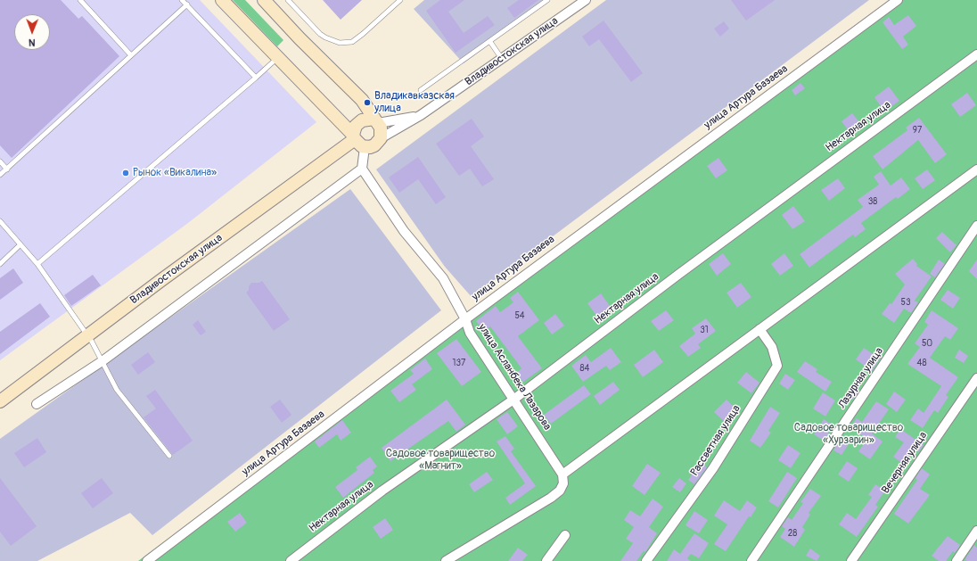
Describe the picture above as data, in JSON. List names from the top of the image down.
{
  "streets": {
    "main road": ["Владивостокская улица"],
    "street": [
      "улица Артура Базаева",
      "Нектарная улица",
      "улица Асланбека Лазарова",
      "Лазурная улица",
      "Рассветная улица",
      "Вечерняя улица"
    ]
  },
  "crossings": [
    ["улица Артура Базаева", "улица Асланбека Лазарова"],
    ["Нектарная улица", "улица Асланбека Лазарова"]
  ],
  "parks": ["Садовое товарищество «Хурзарин»", "Садовое товарищество «Магнит»"],
  "places": ["Владикавказская улица", "Рынок «Викалина»"],
  "house_numbers": [
    "97",
    "38",
    "53",
    "54",
    "31",
    "50",
    "137",
    "48",
    "84",
    "28"
  ],
  "north": "bottom"
}
